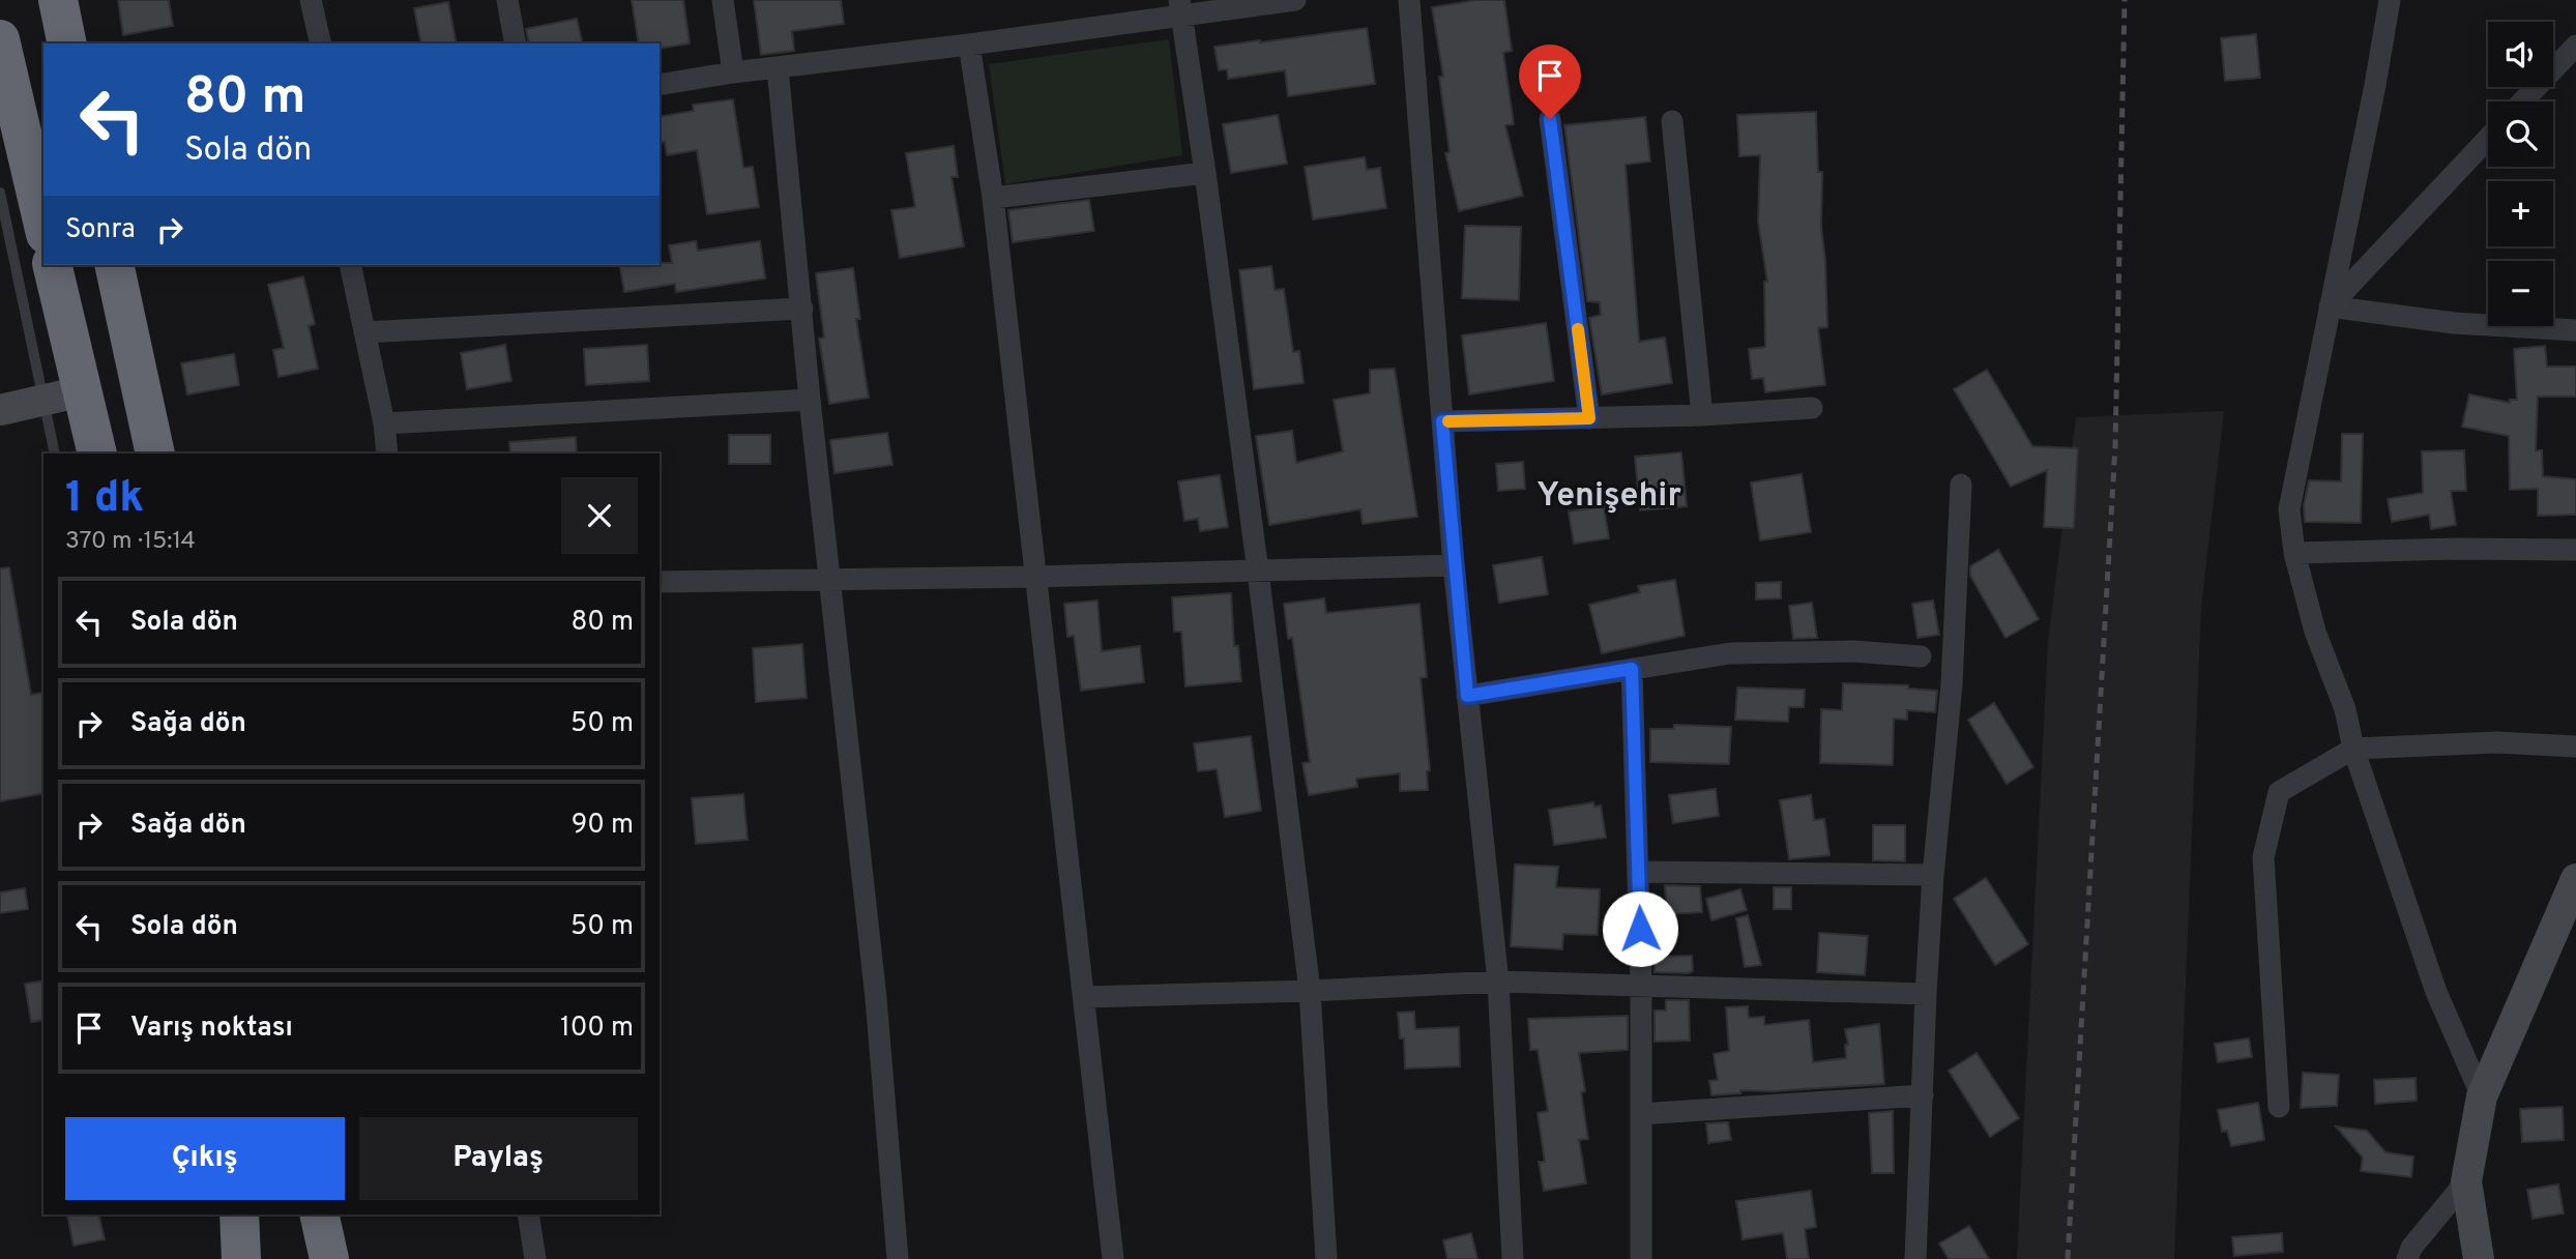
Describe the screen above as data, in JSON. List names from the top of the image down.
{
  "districts": ["Yenişehir"],
  "page": {
    "map_buttons": ["+", "−"],
    "turn": ["80 m", "Sola dön"],
    "then": "Sonra",
    "heading": ["1 dk", "370 m · 15:14"],
    "list": [
      {
        "name": "Sola dön",
        "value": "80 m"
      },
      {
        "name": "Sağa dön",
        "value": "50 m"
      },
      {
        "name": "Sağa dön",
        "value": "90 m"
      },
      {
        "name": "Sola dön",
        "value": "50 m"
      },
      {
        "name": "Varış noktası",
        "value": "100 m"
      }
    ],
    "buttons": ["Çıkış", "Paylaş"]
  }
}
